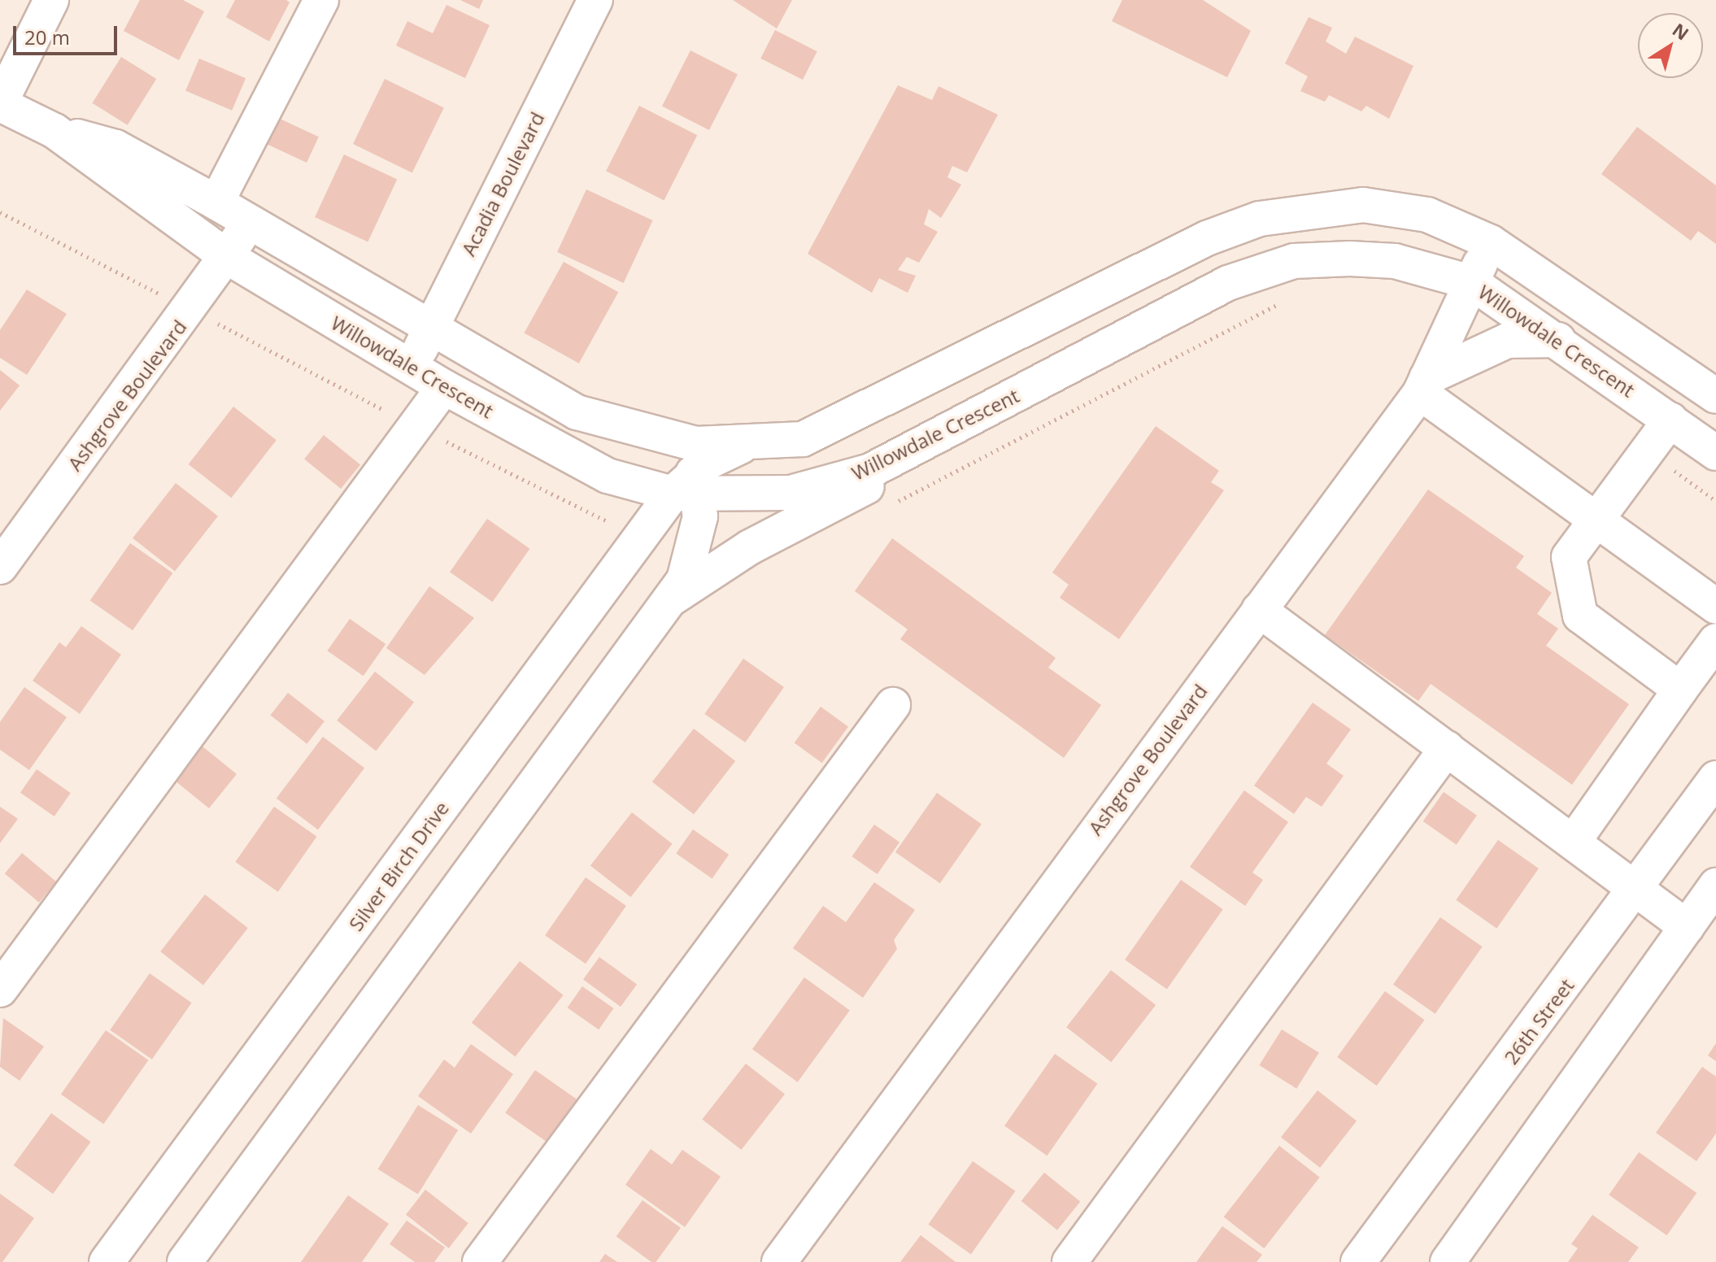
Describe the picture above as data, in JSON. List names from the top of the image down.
{
  "streets": {
    "street": [
      "Acadia Boulevard",
      "Willowdale Crescent",
      "Ashgrove Boulevard",
      "Silver Birch Drive",
      "26th Street"
    ]
  },
  "crossings": [
    ["Acadia Boulevard", "Willowdale Crescent"],
    ["Willowdale Crescent", "Ashgrove Boulevard"],
    ["Willowdale Crescent", "Silver Birch Drive"],
    ["Ashgrove Boulevard", "Silver Birch Drive"]
  ],
  "scale_bar": "20 m",
  "north": "top right"
}
